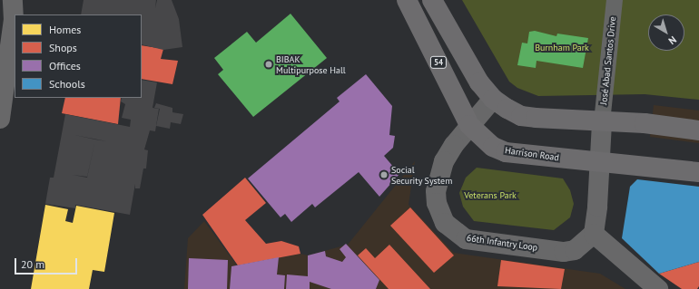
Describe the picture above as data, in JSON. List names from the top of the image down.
{
  "streets": {
    "highway": ["54", "Harrison Road"],
    "street": ["José Abad Santos Drive", "66th Infantry Loop"]
  },
  "crossings": [
    ["Harrison Road", "66th Infantry Loop"]
  ],
  "parks": ["Burnham Park", "Veterans Park"],
  "places": ["BIBAK Multipurpose Hall", "Social Security System"],
  "legend": [
    "Homes",
    "Shops",
    "Offices",
    "Schools"
  ],
  "scale_bar": "20 m",
  "north": "bottom right"
}
